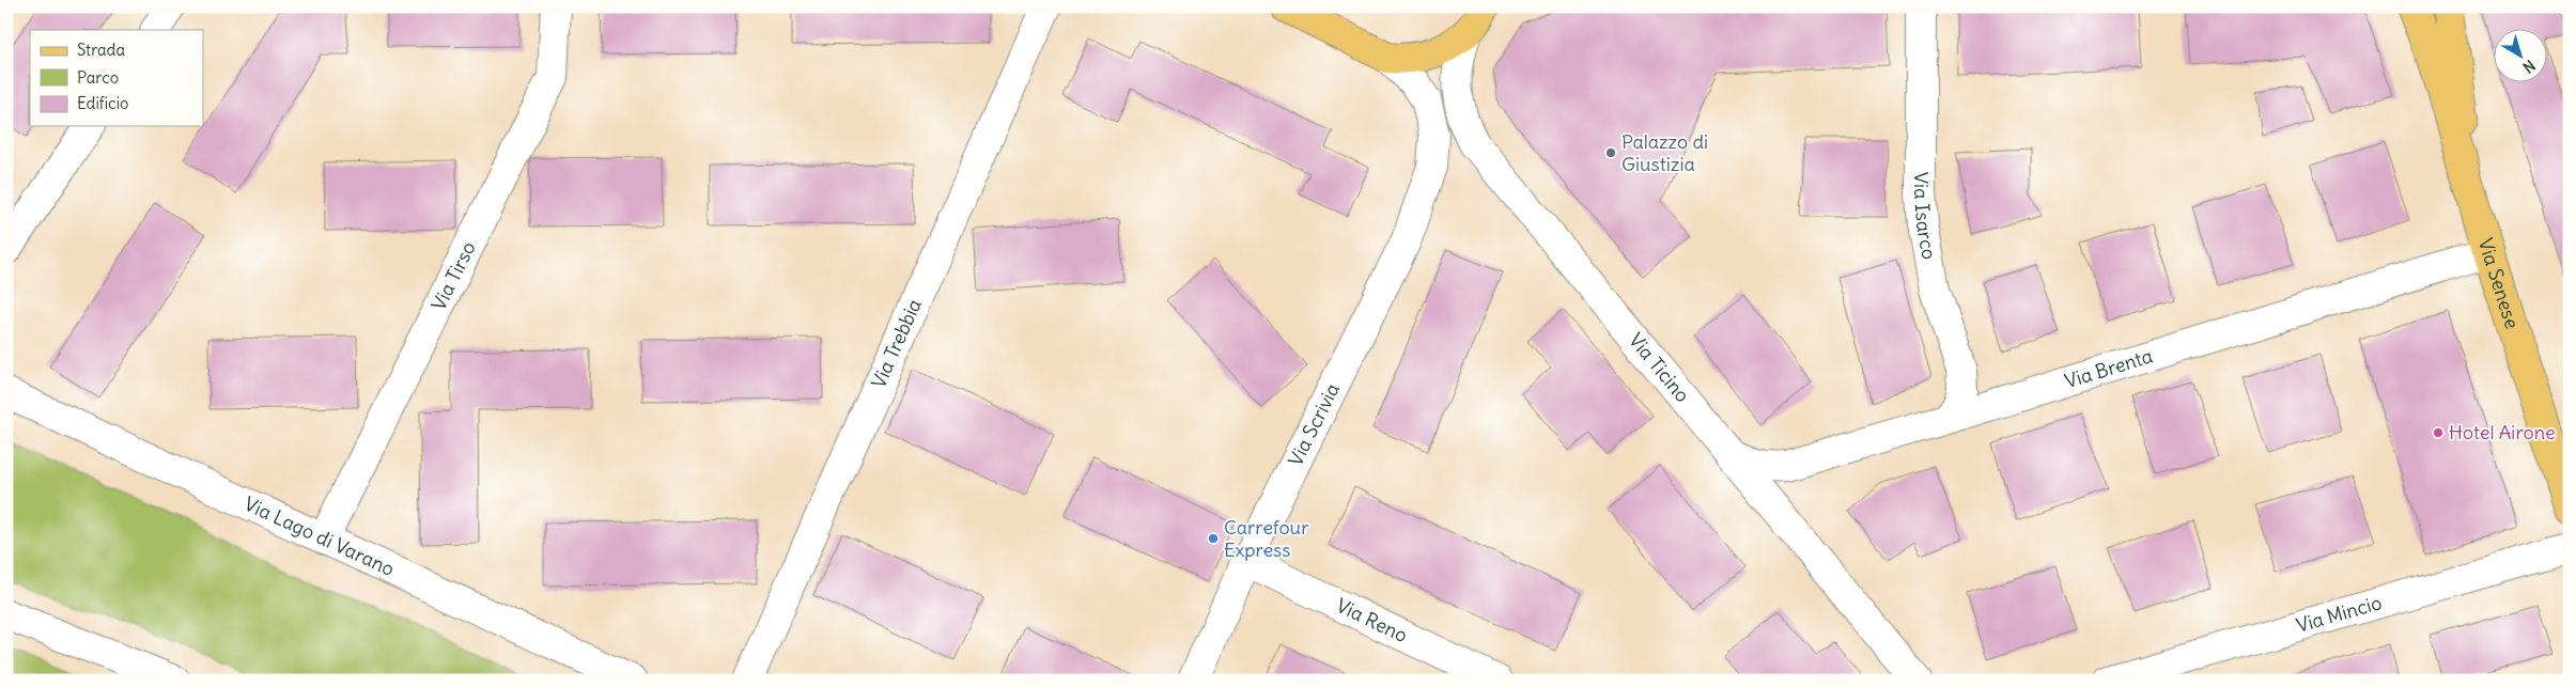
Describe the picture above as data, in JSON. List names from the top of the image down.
{
  "streets": {
    "main road": ["Via Senese"],
    "street": [
      "Via Isarco",
      "Via Tirso",
      "Via Trebbia",
      "Via Ticino",
      "Via Brenta",
      "Via Scrivia",
      "Via Lago di Varano",
      "Via Mincio",
      "Via Reno"
    ]
  },
  "crossings": [
    ["Via Isarco", "Via Brenta"],
    ["Via Tirso", "Via Lago di Varano"],
    ["Via Senese", "Via Brenta"],
    ["Via Ticino", "Via Brenta"],
    ["Via Scrivia", "Via Reno"]
  ],
  "places": ["Palazzo di Giustizia", "Hotel Airone", "Carrefour Express"],
  "legend": ["Strada", "Parco", "Edificio"],
  "north": "bottom right"
}
